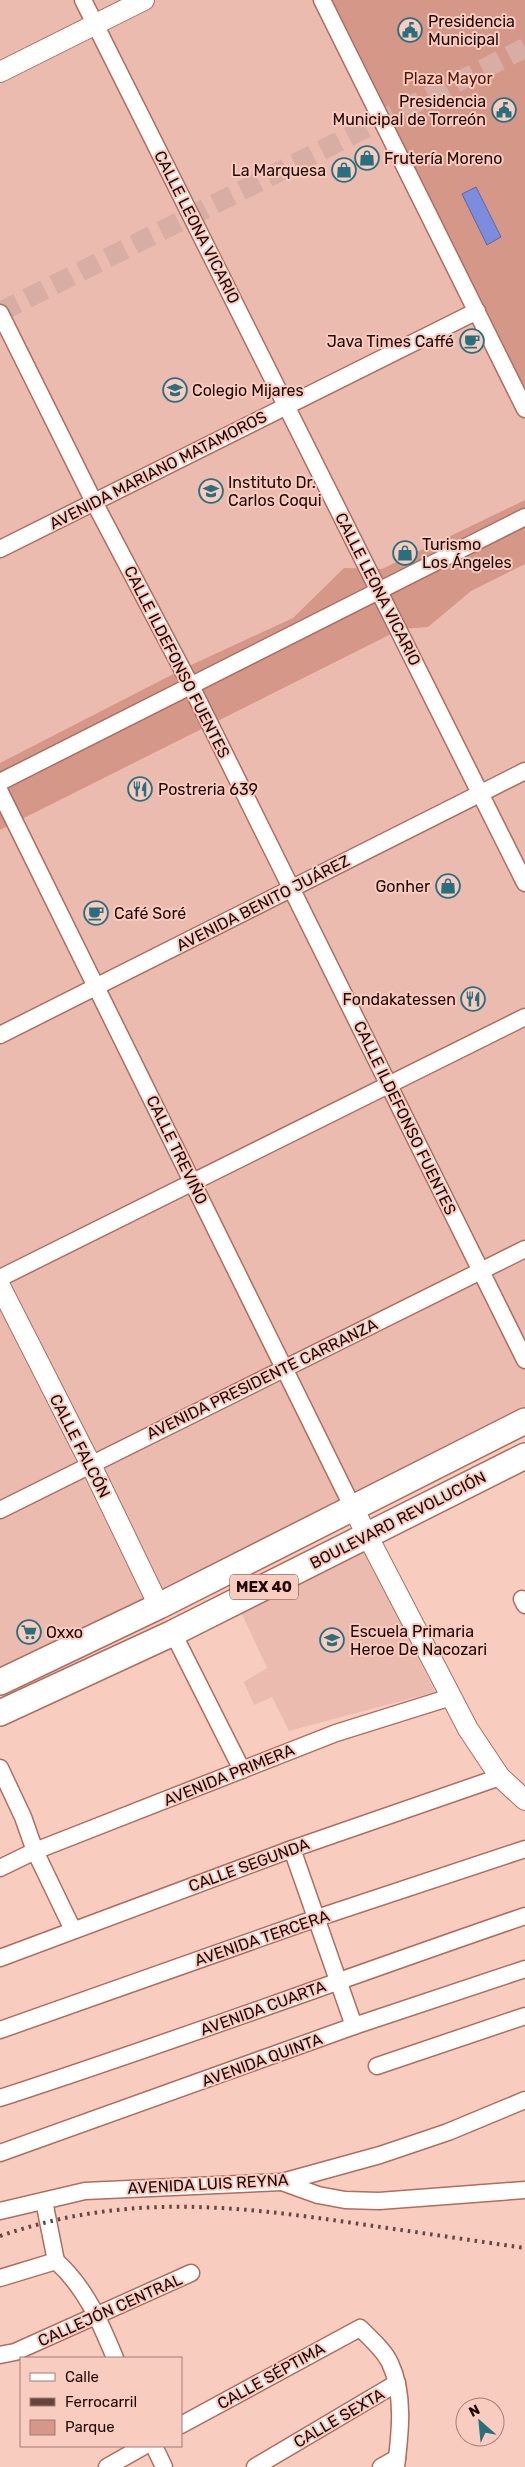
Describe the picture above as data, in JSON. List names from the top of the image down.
{
  "streets": {
    "main road": ["BOULEVARD REVOLUCIÓN", "MEX 40"],
    "street": [
      "CALLE LEONA VICARIO",
      "AVENIDA MARIANO MATAMOROS",
      "CALLE ILDEFONSO FUENTES",
      "AVENIDA BENITO JUÁREZ",
      "CALLE TREVIÑO",
      "AVENIDA PRESIDENTE CARRANZA",
      "CALLE FALCÓN",
      "AVENIDA PRIMERA",
      "CALLE SEGUNDA",
      "AVENIDA TERCERA",
      "AVENIDA CUARTA",
      "AVENIDA QUINTA",
      "AVENIDA LUIS REYNA",
      "CALLEJÓN CENTRAL",
      "CALLE SÉPTIMA",
      "CALLE SEXTA"
    ]
  },
  "crossings": [
    ["CALLE LEONA VICARIO", "AVENIDA MARIANO MATAMOROS"],
    ["CALLE LEONA VICARIO", "AVENIDA BENITO JUÁREZ"],
    ["AVENIDA MARIANO MATAMOROS", "CALLE ILDEFONSO FUENTES"],
    ["CALLE ILDEFONSO FUENTES", "AVENIDA BENITO JUÁREZ"],
    ["CALLE ILDEFONSO FUENTES", "AVENIDA PRESIDENTE CARRANZA"],
    ["AVENIDA BENITO JUÁREZ", "CALLE TREVIÑO"],
    ["CALLE TREVIÑO", "AVENIDA PRESIDENTE CARRANZA"],
    ["CALLE TREVIÑO", "MEX 40"],
    ["AVENIDA PRESIDENTE CARRANZA", "CALLE FALCÓN"],
    ["CALLE FALCÓN", "MEX 40"],
    ["CALLE SÉPTIMA", "CALLE SEXTA"]
  ],
  "parks": ["Plaza Mayor"],
  "places": {
    "public building": ["Presidencia Municipal", "Presidencia Municipal de Torreón"],
    "shop": [
      "Frutería Moreno",
      "La Marquesa",
      "Turismo Los Ángeles",
      "Gonher"
    ],
    "cafe": ["Java Times Caffé", "Café Soré"],
    "school or university": ["Colegio Mijares", "Instituto Dr. Carlos Coqui", "Escuela Primaria Heroe De Nacozari"],
    "restaurant": ["Postreria 639", "Fondakatessen"],
    "supermarket": ["Oxxo"]
  },
  "legend": ["Calle", "Ferrocarril", "Parque"],
  "north": "top left"
}
